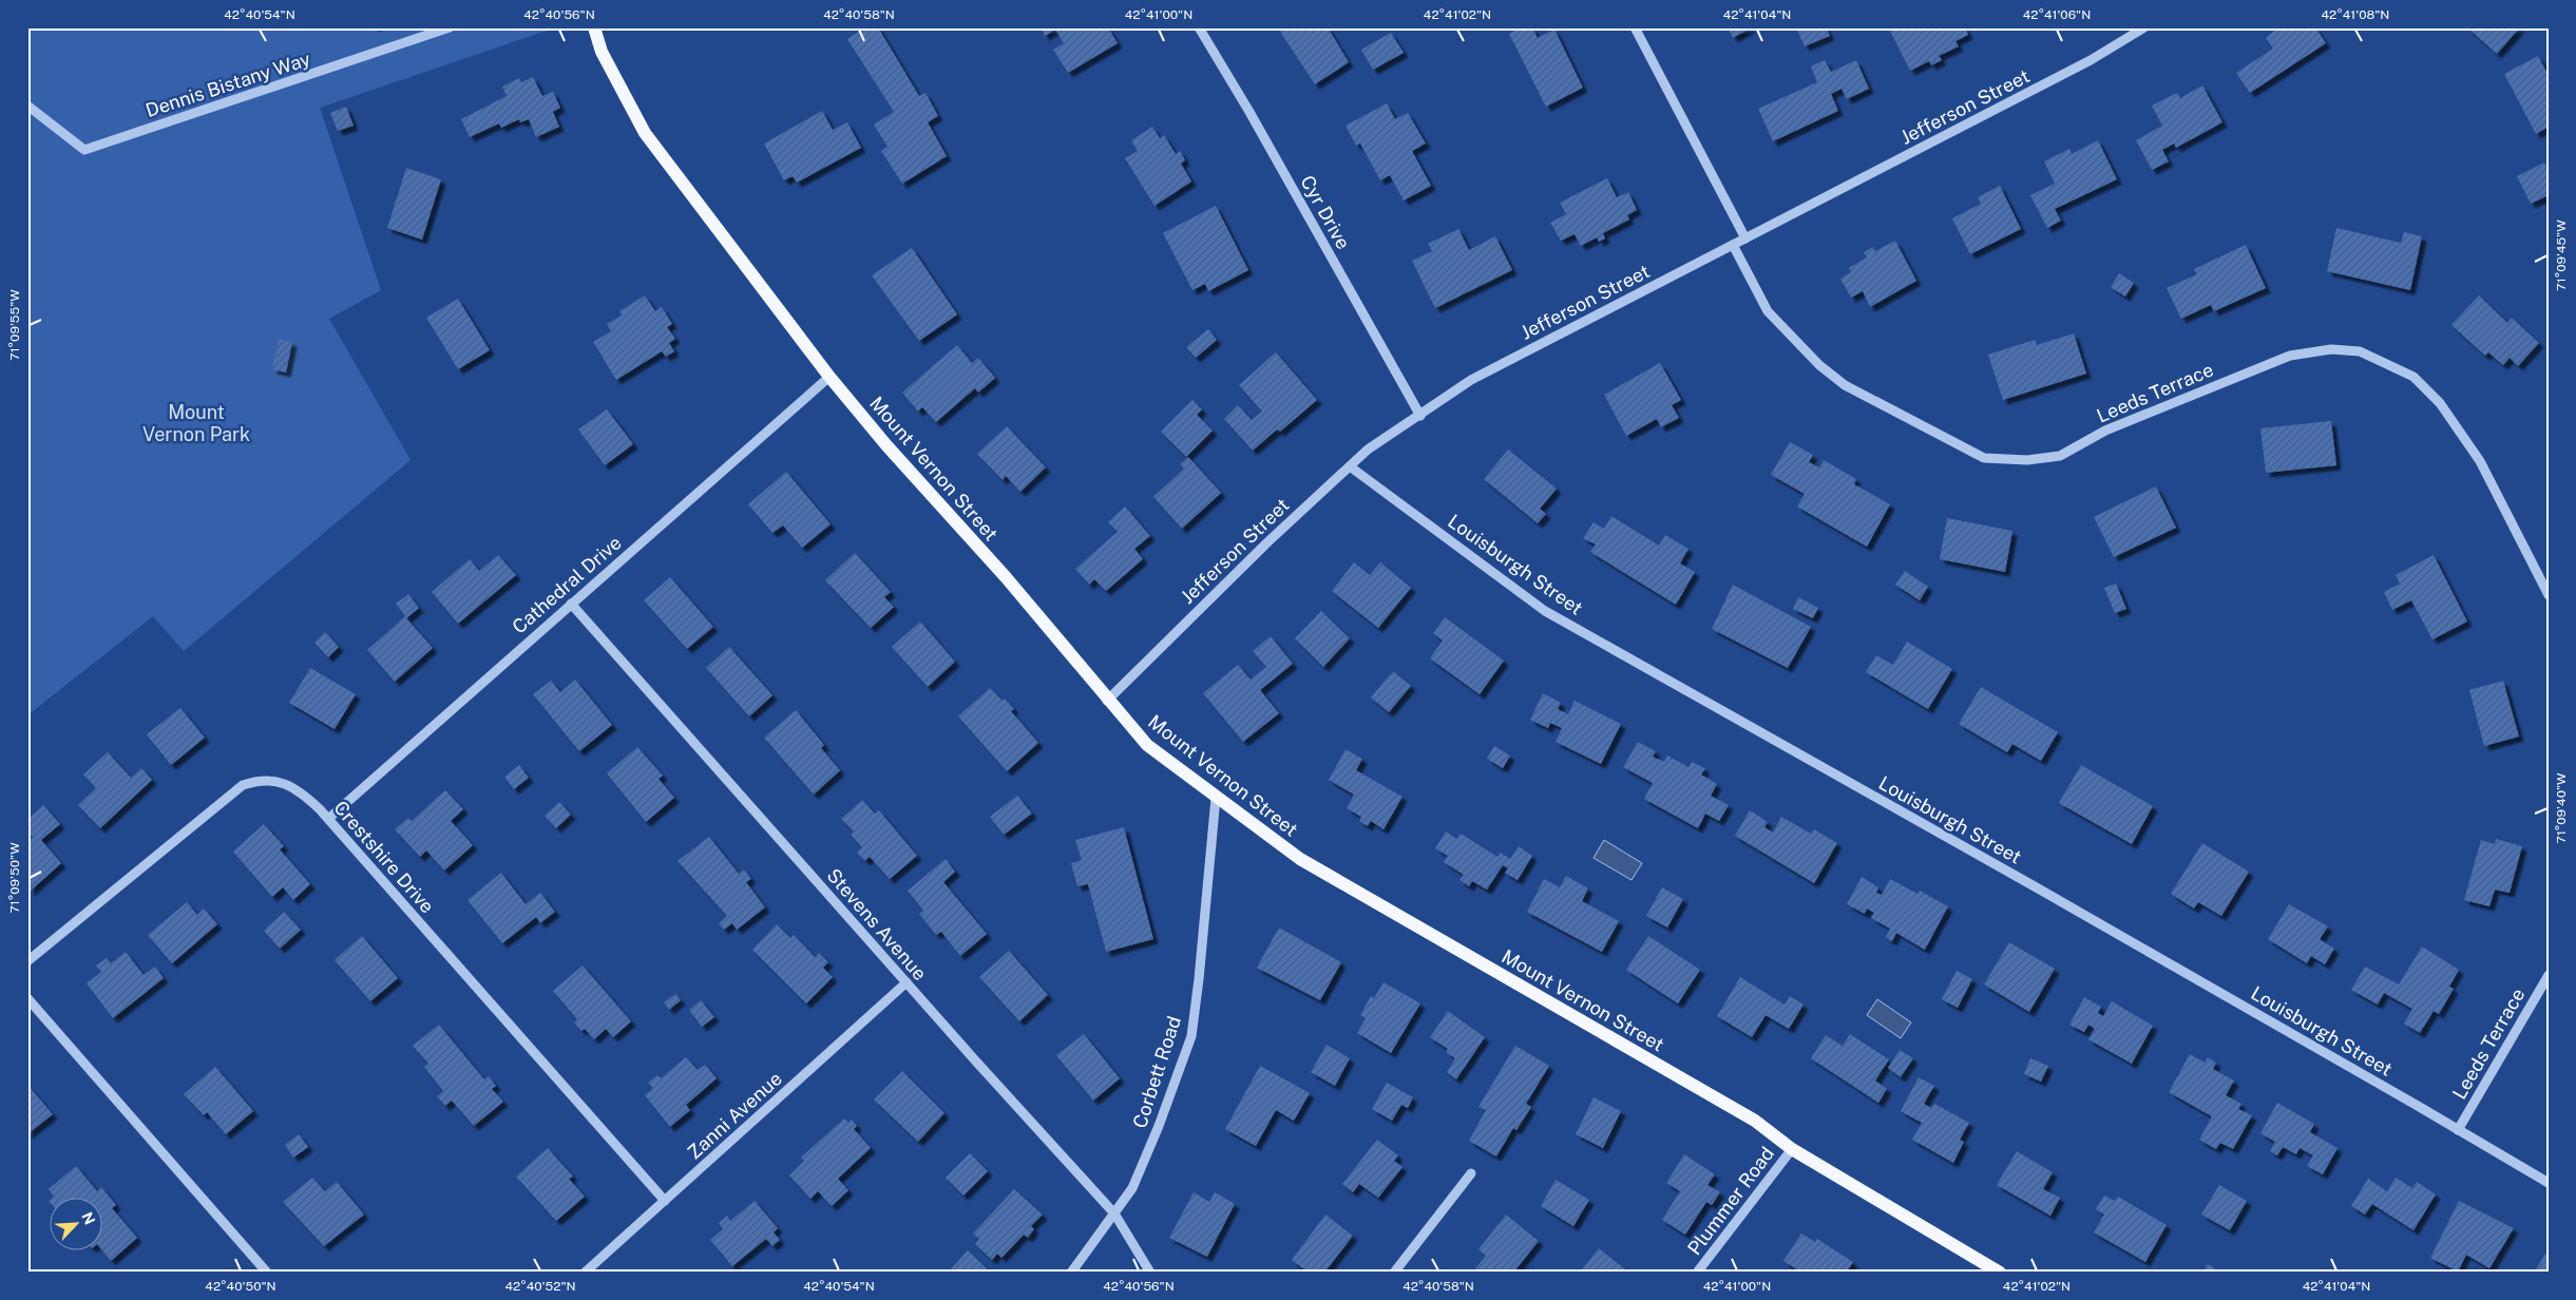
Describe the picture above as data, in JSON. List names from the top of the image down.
{
  "streets": {
    "main road": ["Mount Vernon Street"],
    "street": [
      "Dennis Bistany Way",
      "Jefferson Street",
      "Cyr Drive",
      "Leeds Terrace",
      "Louisburgh Street",
      "Cathedral Drive",
      "Crestshire Drive",
      "Stevens Avenue",
      "Corbett Road",
      "Zanni Avenue",
      "Plummer Road"
    ]
  },
  "crossings": [
    ["Jefferson Street", "Cyr Drive"],
    ["Jefferson Street", "Leeds Terrace"],
    ["Jefferson Street", "Mount Vernon Street"],
    ["Jefferson Street", "Louisburgh Street"],
    ["Leeds Terrace", "Louisburgh Street"],
    ["Mount Vernon Street", "Cathedral Drive"],
    ["Mount Vernon Street", "Corbett Road"],
    ["Mount Vernon Street", "Plummer Road"],
    ["Cathedral Drive", "Crestshire Drive"],
    ["Cathedral Drive", "Stevens Avenue"],
    ["Crestshire Drive", "Zanni Avenue"],
    ["Stevens Avenue", "Corbett Road"],
    ["Stevens Avenue", "Zanni Avenue"]
  ],
  "parks": ["Mount Vernon Park"],
  "north": "top right",
  "coordinates": [
    "42°40'54\"N",
    "42°40'56\"N",
    "42°40'58\"N",
    "42°41'00\"N",
    "42°41'02\"N",
    "42°41'04\"N",
    "42°41'06\"N",
    "42°41'08\"N",
    "71°09'45\"W",
    "71°09'55\"W",
    "71°09'40\"W",
    "71°09'50\"W",
    "42°40'50\"N",
    "42°40'52\"N"
  ]
}
